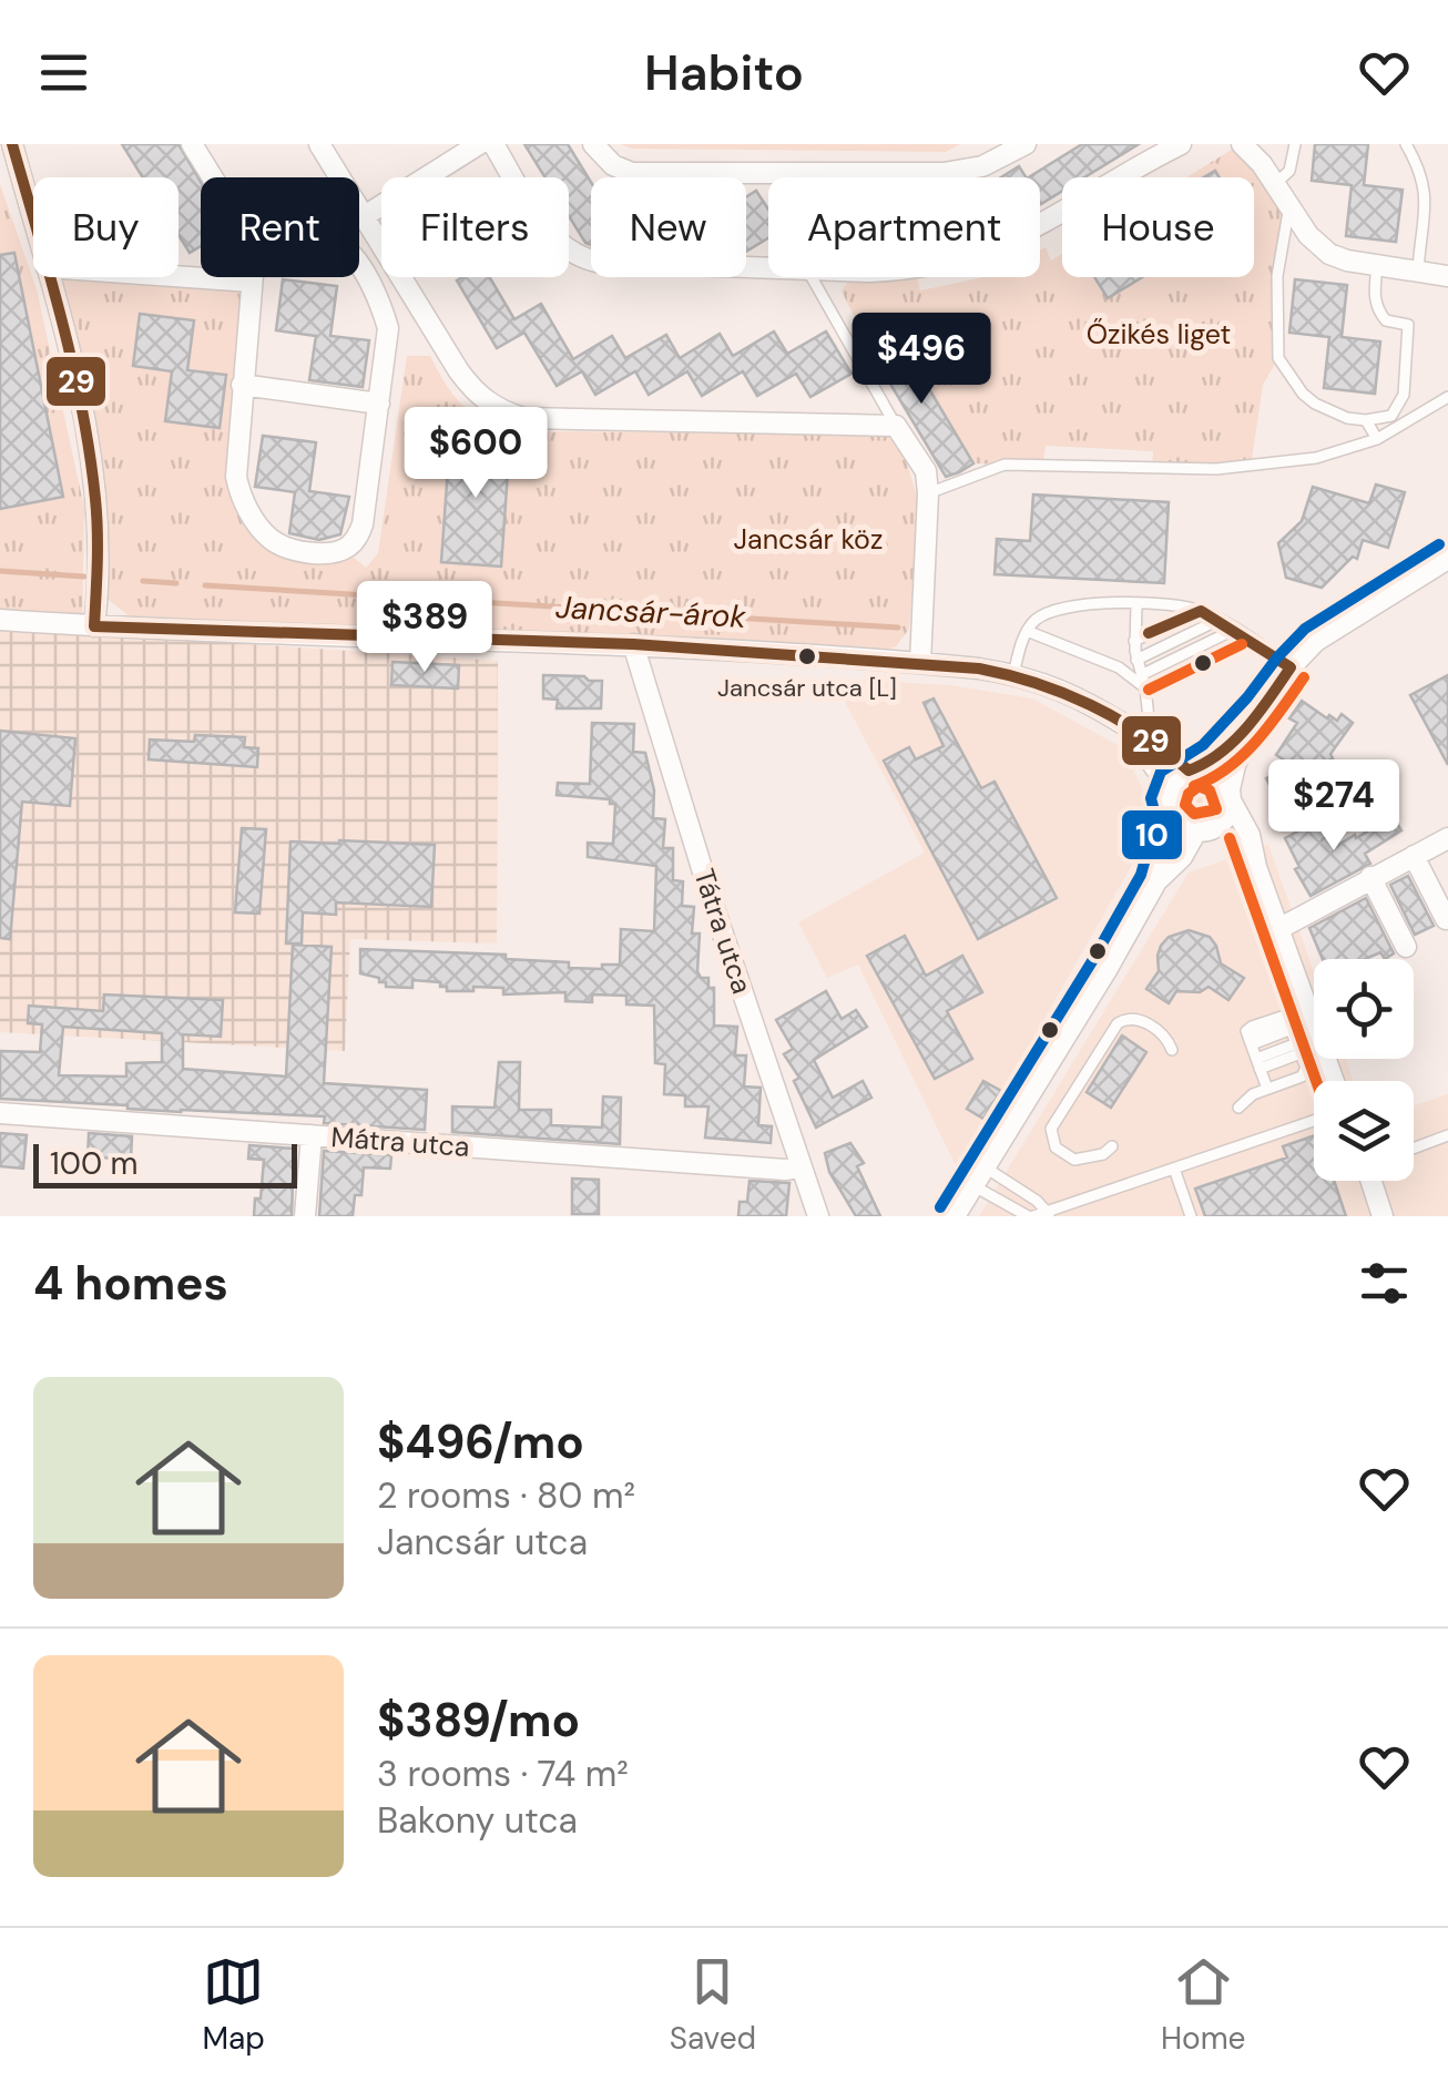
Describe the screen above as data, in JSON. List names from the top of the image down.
{
  "streets": {
    "street": ["Tátra utca", "Mátra utca"]
  },
  "crossings": [
    ["Tátra utca", "Mátra utca"]
  ],
  "water": ["Jancsár-árok"],
  "parks": ["Őzikés liget", "Jancsár köz"],
  "places": ["Jancsár utca [L]"],
  "lines": ["transit line 29", "transit line 10"],
  "scale_bar": "100 m",
  "page": {
    "header": "Habito",
    "chip": [
      "Buy",
      "Rent",
      "Filters",
      "New",
      "Apartment",
      "House"
    ],
    "price": [
      "$496",
      "$600",
      "$389",
      "$274"
    ],
    "scale": "100 m",
    "heading": "4 homes",
    "list": [
      {
        "name": "$496/mo",
        "note": "2 rooms · 80 m² · Jancsár utca"
      },
      {
        "name": "$389/mo",
        "note": "3 rooms · 74 m² · Bakony utca"
      }
    ],
    "tabs": ["Map", "Saved", "Home"]
  }
}
